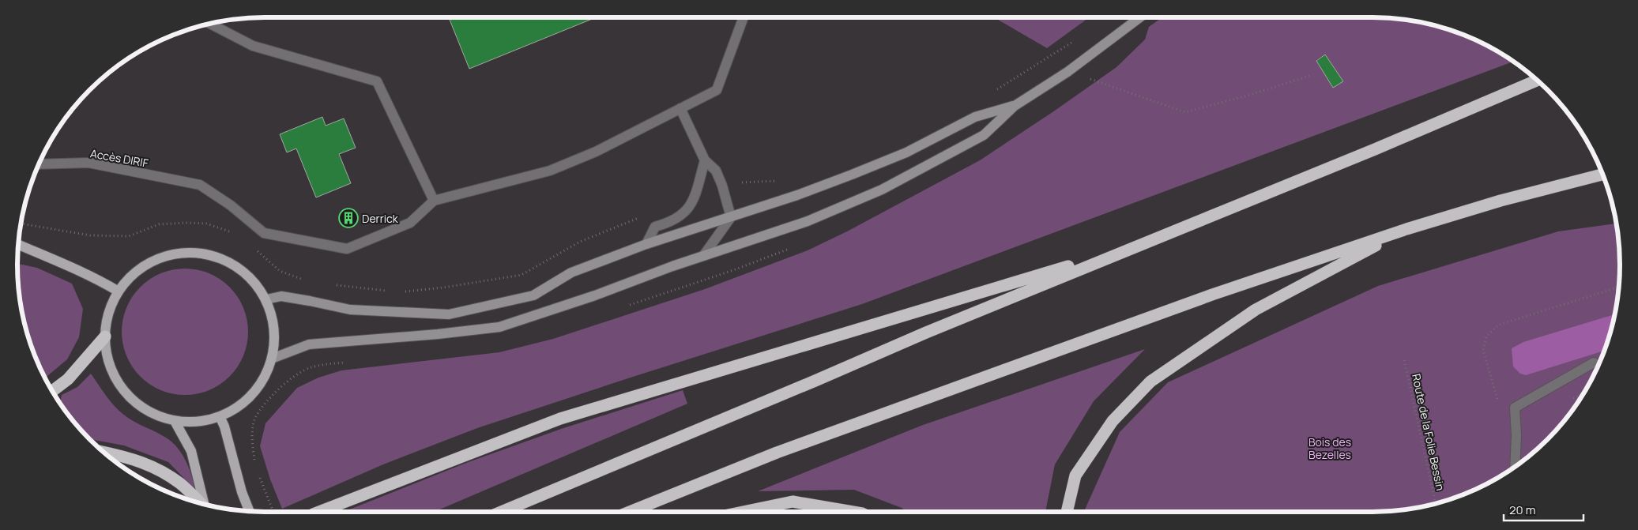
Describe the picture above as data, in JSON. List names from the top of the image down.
{
  "streets": {
    "lane": ["Accès DIRIF"],
    "path": ["Route de la Folie Bessin"]
  },
  "parks": ["Bois des Bezelles"],
  "places": {
    "building": ["Derrick"]
  },
  "scale_bar": "20 m"
}
